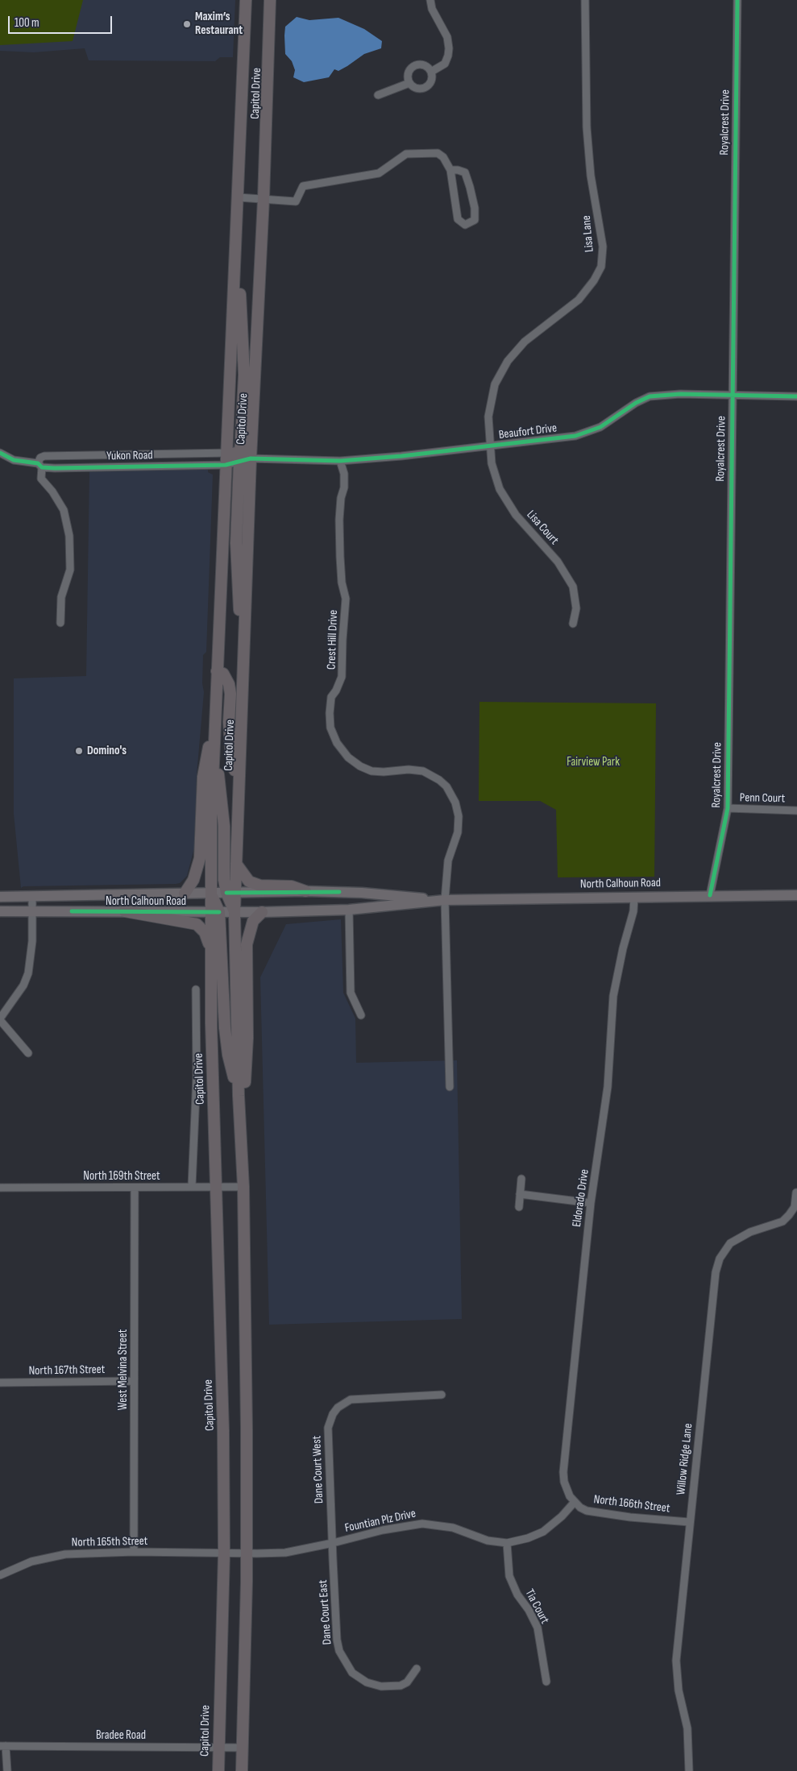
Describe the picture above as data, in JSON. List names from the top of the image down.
{
  "streets": {
    "main road": ["Capitol Drive"],
    "street": [
      "Royalcrest Drive",
      "Lisa Lane",
      "Beaufort Drive",
      "Yukon Road",
      "Lisa Court",
      "Crest Hill Drive",
      "Penn Court",
      "North Calhoun Road",
      "North 169th Street",
      "Eldorado Drive",
      "West Melvina Street",
      "North 167th Street",
      "Willow Ridge Lane",
      "Dane Court West",
      "North 166th Street",
      "Fountian Plz Drive",
      "North 165th Street",
      "Tia Court",
      "Dane Court East",
      "Bradee Road"
    ]
  },
  "crossings": [
    ["Capitol Drive", "Beaufort Drive"],
    ["Capitol Drive", "Yukon Road"],
    ["Capitol Drive", "North Calhoun Road"],
    ["Capitol Drive", "North 169th Street"],
    ["Capitol Drive", "Fountian Plz Drive"],
    ["Capitol Drive", "North 165th Street"],
    ["Capitol Drive", "Bradee Road"],
    ["Royalcrest Drive", "Beaufort Drive"],
    ["Royalcrest Drive", "Penn Court"],
    ["Royalcrest Drive", "North Calhoun Road"],
    ["Lisa Lane", "Beaufort Drive"],
    ["Lisa Lane", "Lisa Court"],
    ["Beaufort Drive", "Yukon Road"],
    ["Beaufort Drive", "Lisa Court"],
    ["Beaufort Drive", "Crest Hill Drive"],
    ["Crest Hill Drive", "North Calhoun Road"],
    ["North Calhoun Road", "Eldorado Drive"],
    ["North 169th Street", "West Melvina Street"],
    ["Eldorado Drive", "North 166th Street"],
    ["Eldorado Drive", "Fountian Plz Drive"],
    ["West Melvina Street", "North 167th Street"],
    ["West Melvina Street", "North 165th Street"],
    ["Willow Ridge Lane", "North 166th Street"],
    ["Dane Court West", "Fountian Plz Drive"],
    ["Dane Court West", "Dane Court East"],
    ["North 166th Street", "Fountian Plz Drive"],
    ["Fountian Plz Drive", "North 165th Street"],
    ["Fountian Plz Drive", "Tia Court"],
    ["Fountian Plz Drive", "Dane Court East"]
  ],
  "parks": ["Fairview Park"],
  "places": ["Maxim’s Restaurant", "Domino's"],
  "scale_bar": "100 m"
}
